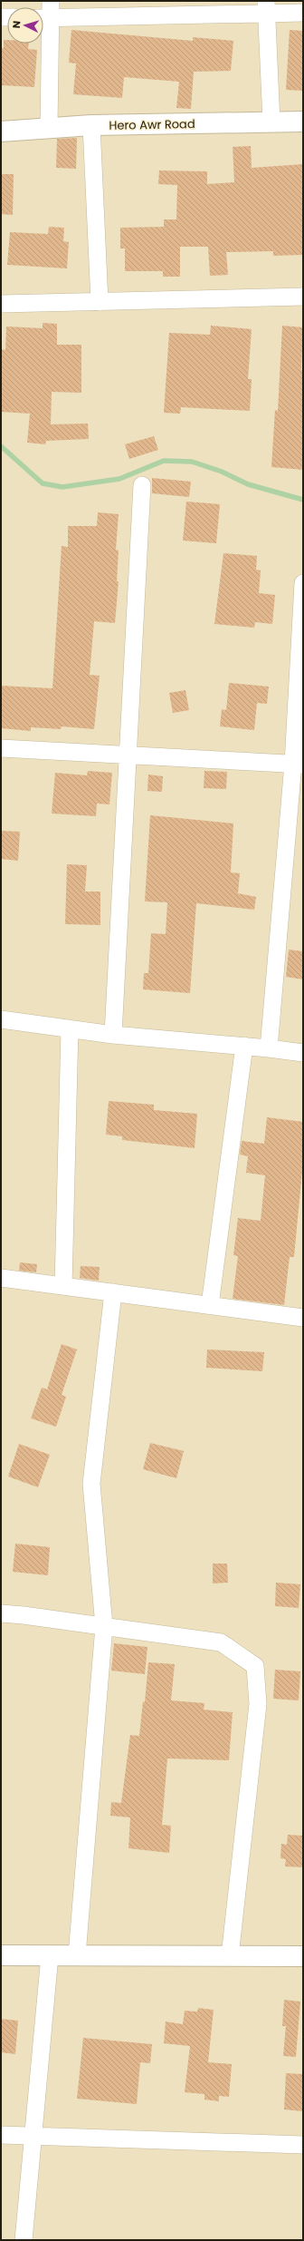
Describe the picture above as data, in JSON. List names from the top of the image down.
{
  "streets": {
    "main road": ["Hero Awr Road"]
  },
  "north": "left"
}
